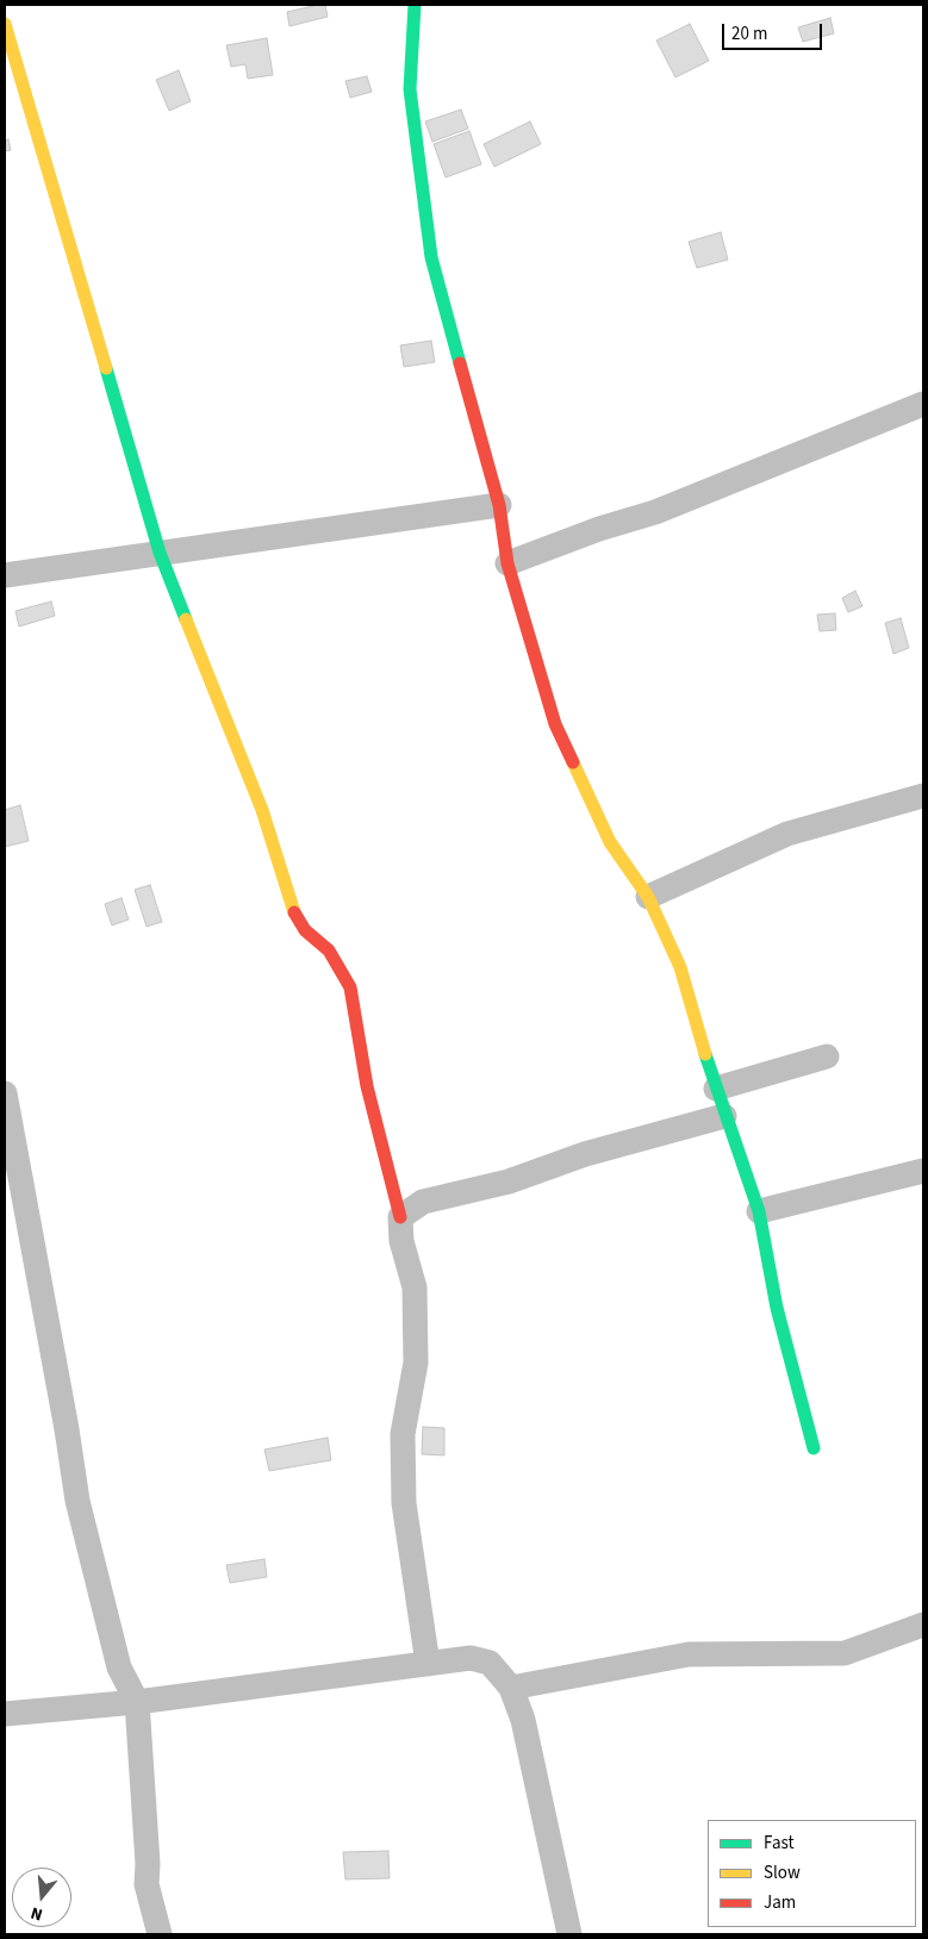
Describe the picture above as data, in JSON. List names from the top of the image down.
{
  "legend": ["Fast", "Slow", "Jam"],
  "scale_bar": "20 m",
  "north": "bottom"
}
